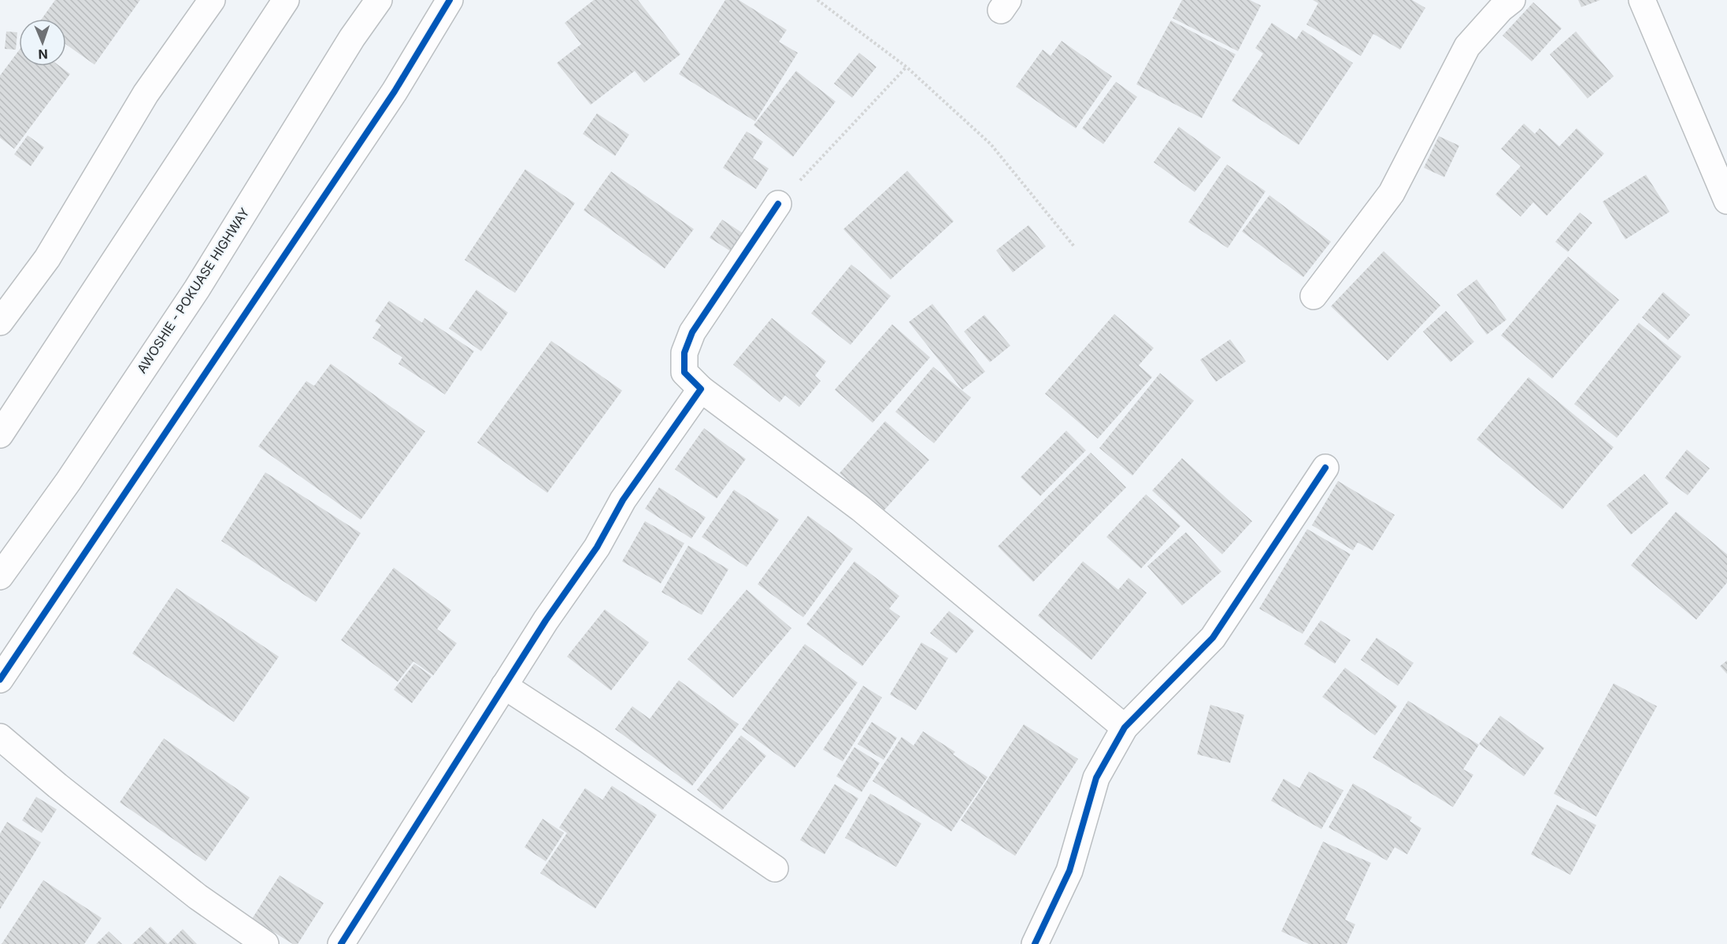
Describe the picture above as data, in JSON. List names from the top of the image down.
{
  "streets": {
    "street": ["AWOSHIE - POKUASE HIGHWAY"]
  },
  "north": "bottom"
}
